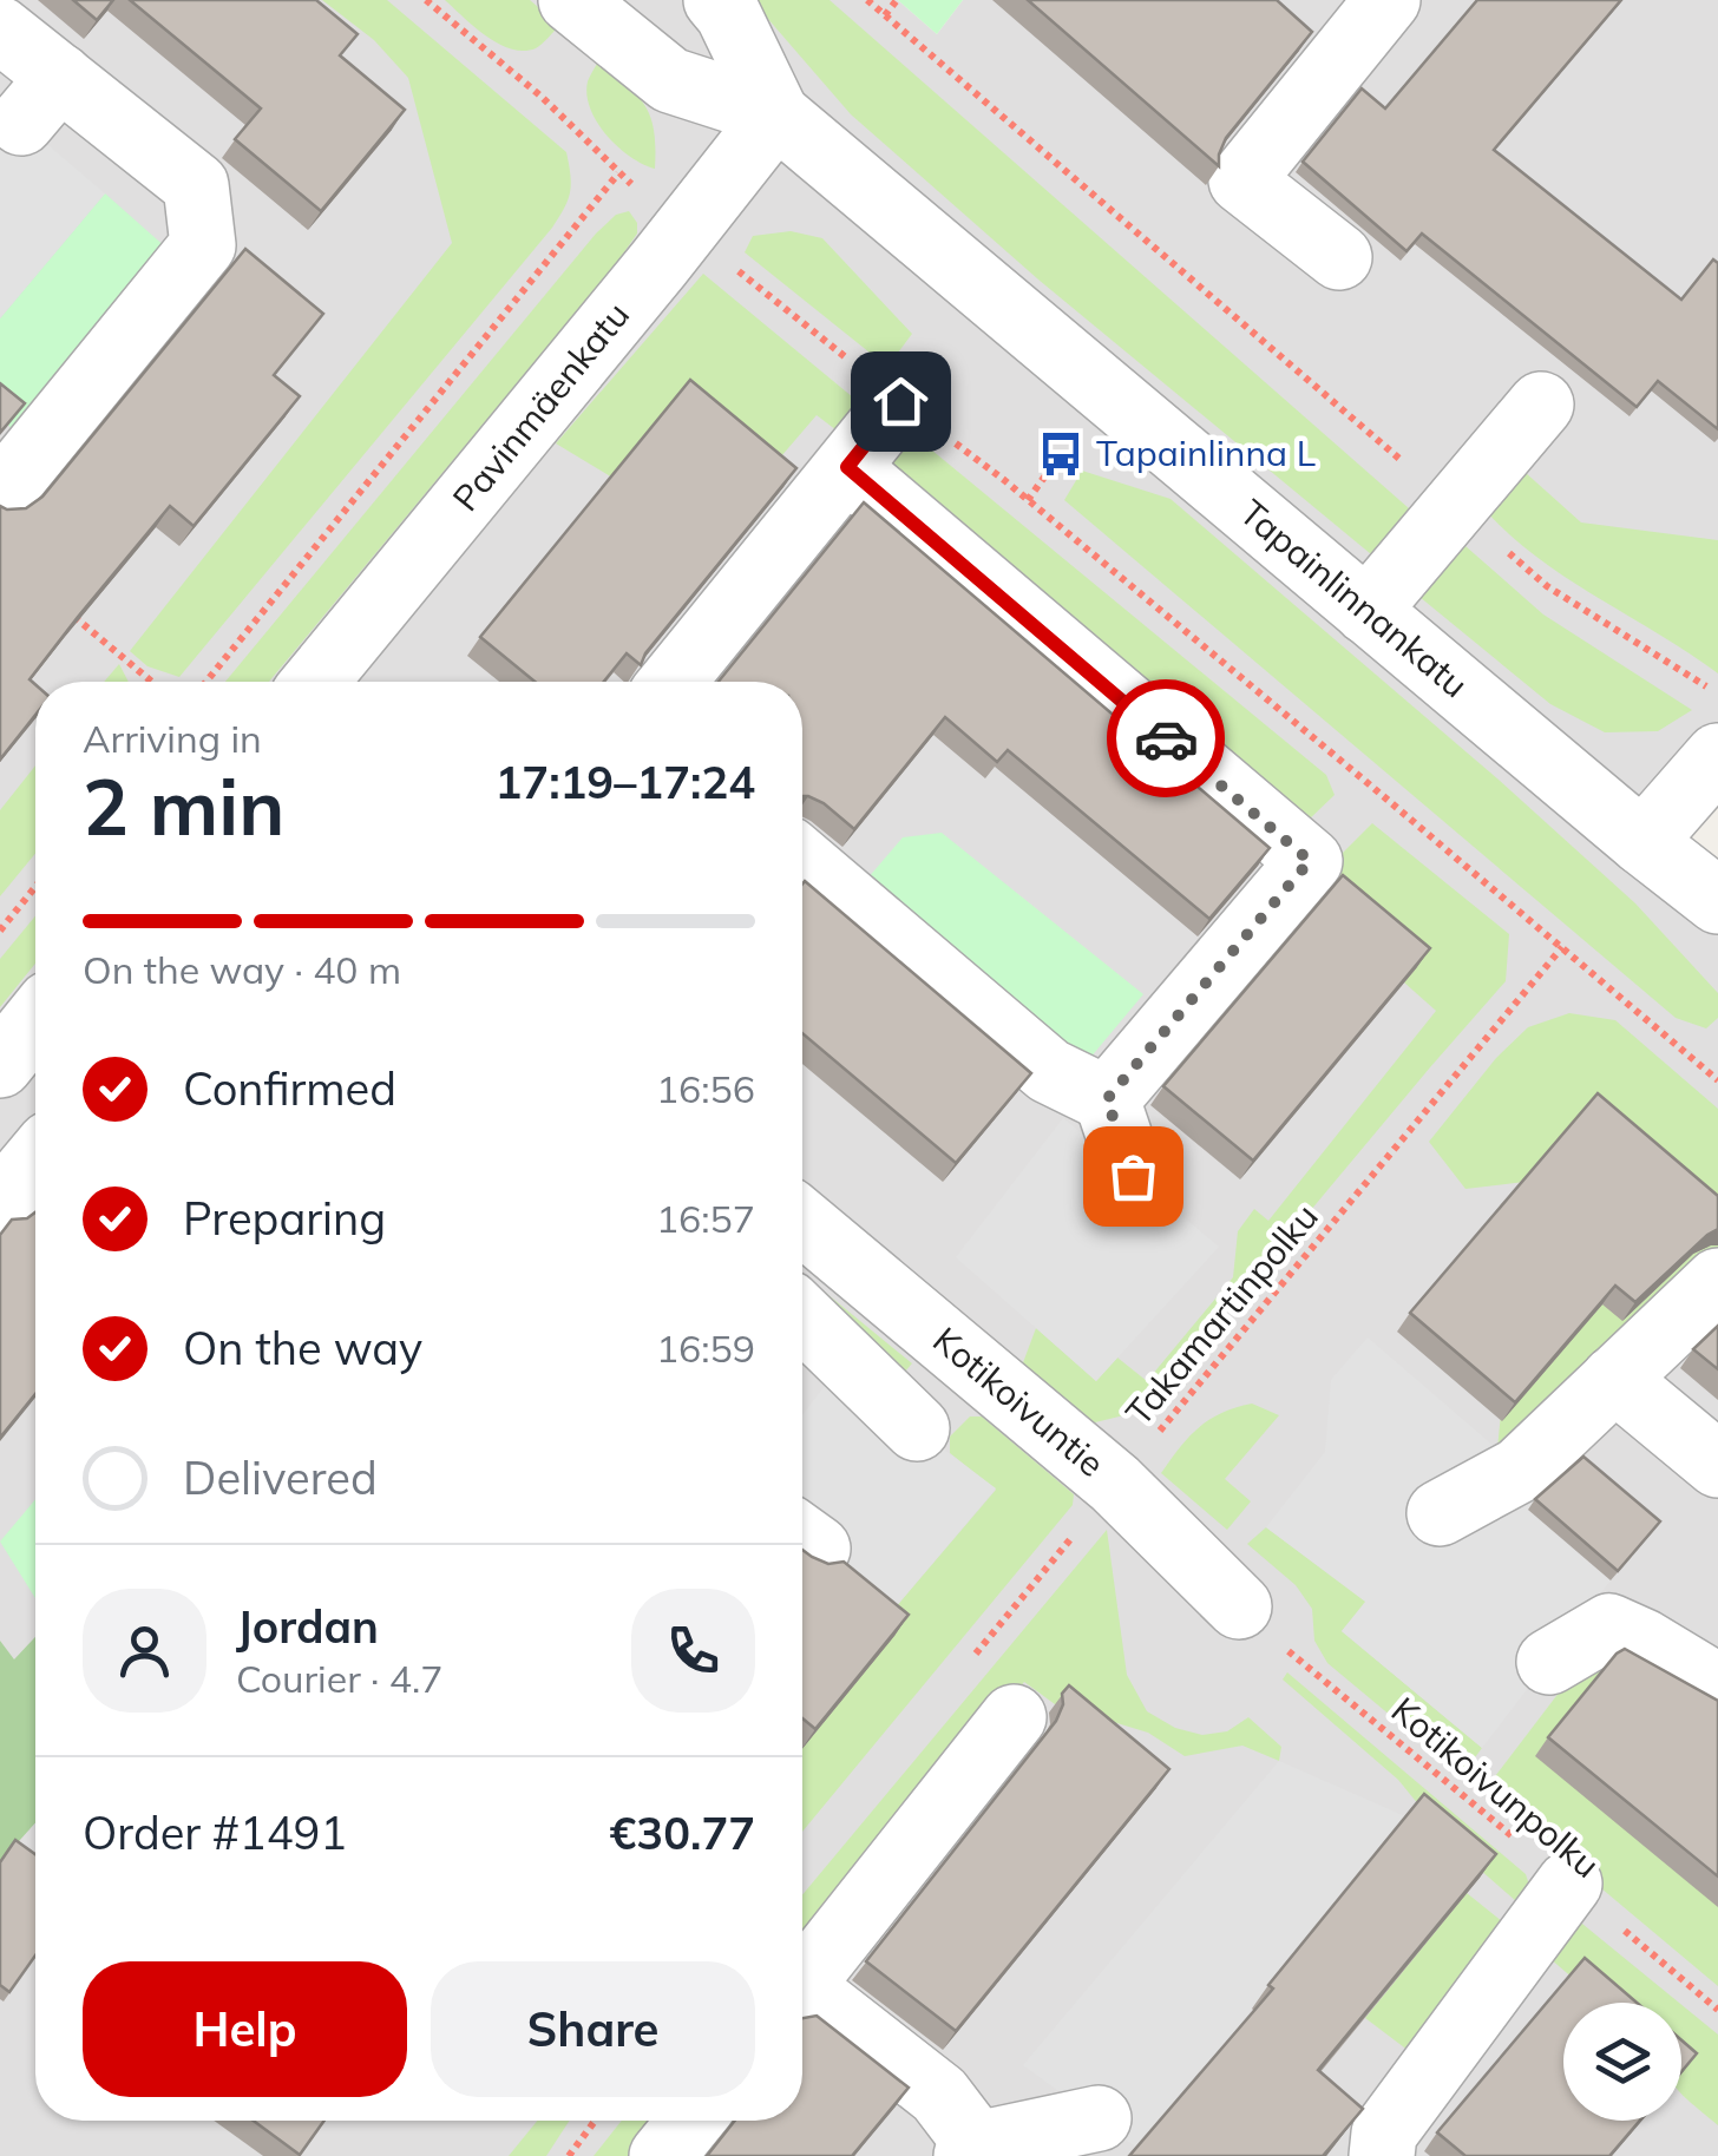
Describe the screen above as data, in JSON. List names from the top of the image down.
{
  "streets": {
    "street": ["Pavinmäenkatu", "Tapainlinnankatu", "Kotikoivuntie"],
    "path": ["Takamartinpolku", "Kotikoivunpolku"]
  },
  "crossings": [
    ["Pavinmäenkatu", "Tapainlinnankatu"],
    ["Takamartinpolku", "Kotikoivuntie"],
    ["Kotikoivuntie", "Kotikoivunpolku"]
  ],
  "places": {
    "bus stop": ["Tapainlinna L"]
  },
  "page": {
    "heading": ["2 min", "Arriving in", "17:19–17:24"],
    "panel": [
      "Jordan",
      "Courier · 4.7",
      "Order #1491",
      "€30.77"
    ],
    "bar": "On the way · 40 m",
    "list": [
      ["Confirmed", "16:56"],
      ["Preparing", "16:57"],
      ["On the way", "16:59"],
      "Delivered"
    ],
    "buttons": ["Help", "Share"]
  }
}
